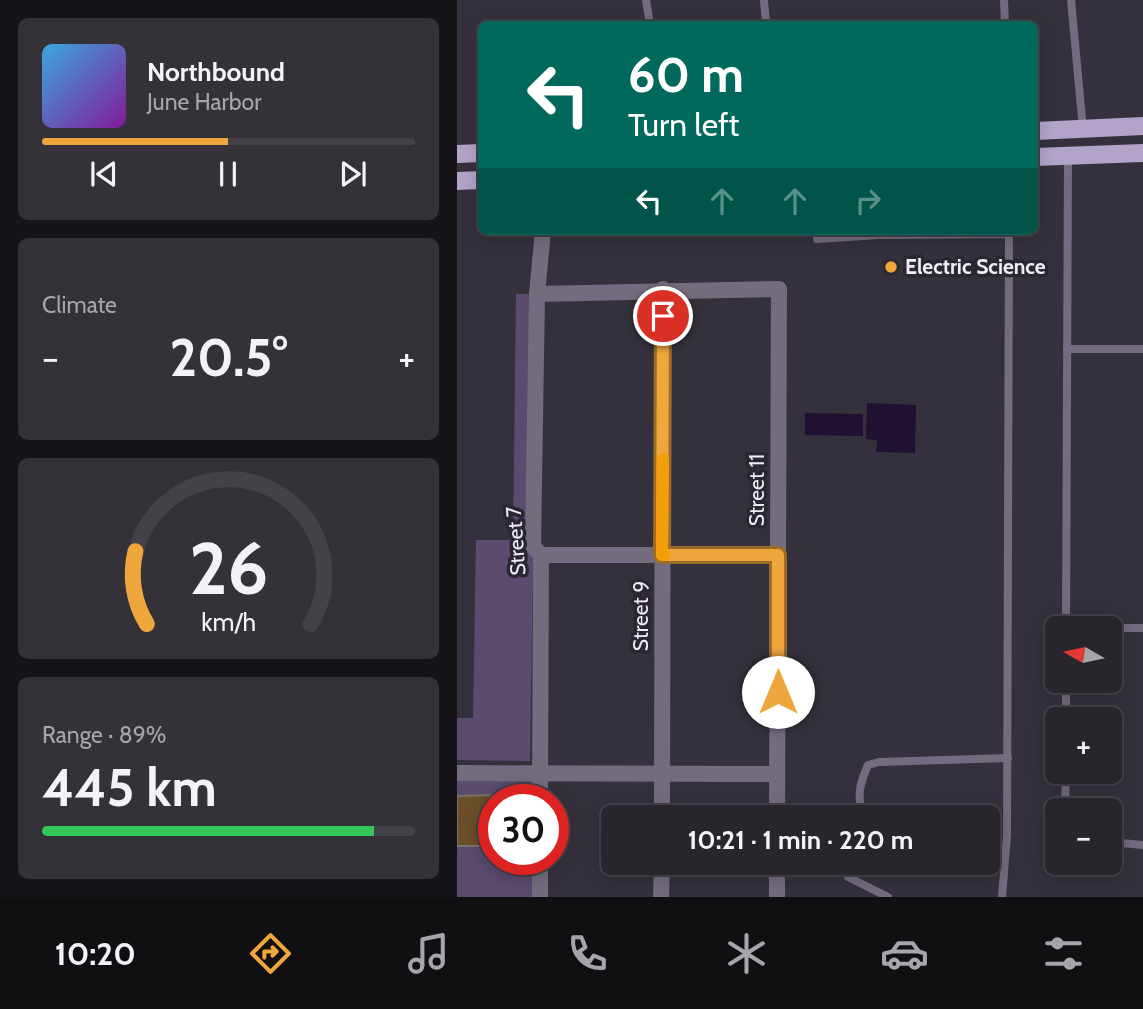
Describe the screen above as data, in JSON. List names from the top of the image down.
{
  "streets": {
    "street": ["Street 11", "Street 7", "Street 9"]
  },
  "crossings": [
    ["Street 11", "Street 9"]
  ],
  "places": ["Electric Science"],
  "north": "left",
  "page": {
    "turn": ["60 m", "Turn left"],
    "song": ["Northbound", "June Harbor"],
    "tile": [
      "Climate",
      ["Range · 89%", "445 km"]
    ],
    "heat": ["−", "20.5°", "+"],
    "map_buttons": ["+", "−"],
    "limit": "30",
    "trip": "10:21 · 1 min · 220 m",
    "tabs": "10:20",
    "gauge": ["26", "km/h"]
  }
}
